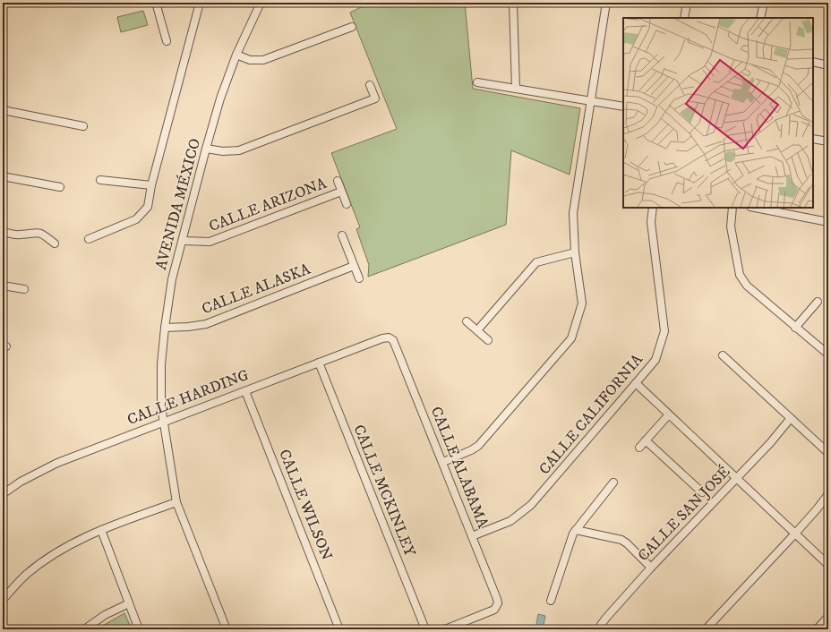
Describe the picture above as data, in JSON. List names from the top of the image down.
{
  "streets": {
    "street": [
      "AVENIDA MÉXICO",
      "CALLE ARIZONA",
      "CALLE ALASKA",
      "CALLE HARDING",
      "CALLE CALIFORNIA",
      "CALLE ALABAMA",
      "CALLE MCKINLEY",
      "CALLE WILSON",
      "CALLE SAN JOSÉ"
    ]
  },
  "crossings": [
    ["AVENIDA MÉXICO", "CALLE ARIZONA"],
    ["AVENIDA MÉXICO", "CALLE ALASKA"],
    ["AVENIDA MÉXICO", "CALLE HARDING"],
    ["CALLE HARDING", "CALLE ALABAMA"],
    ["CALLE HARDING", "CALLE MCKINLEY"],
    ["CALLE HARDING", "CALLE WILSON"],
    ["CALLE CALIFORNIA", "CALLE ALABAMA"]
  ]
}
